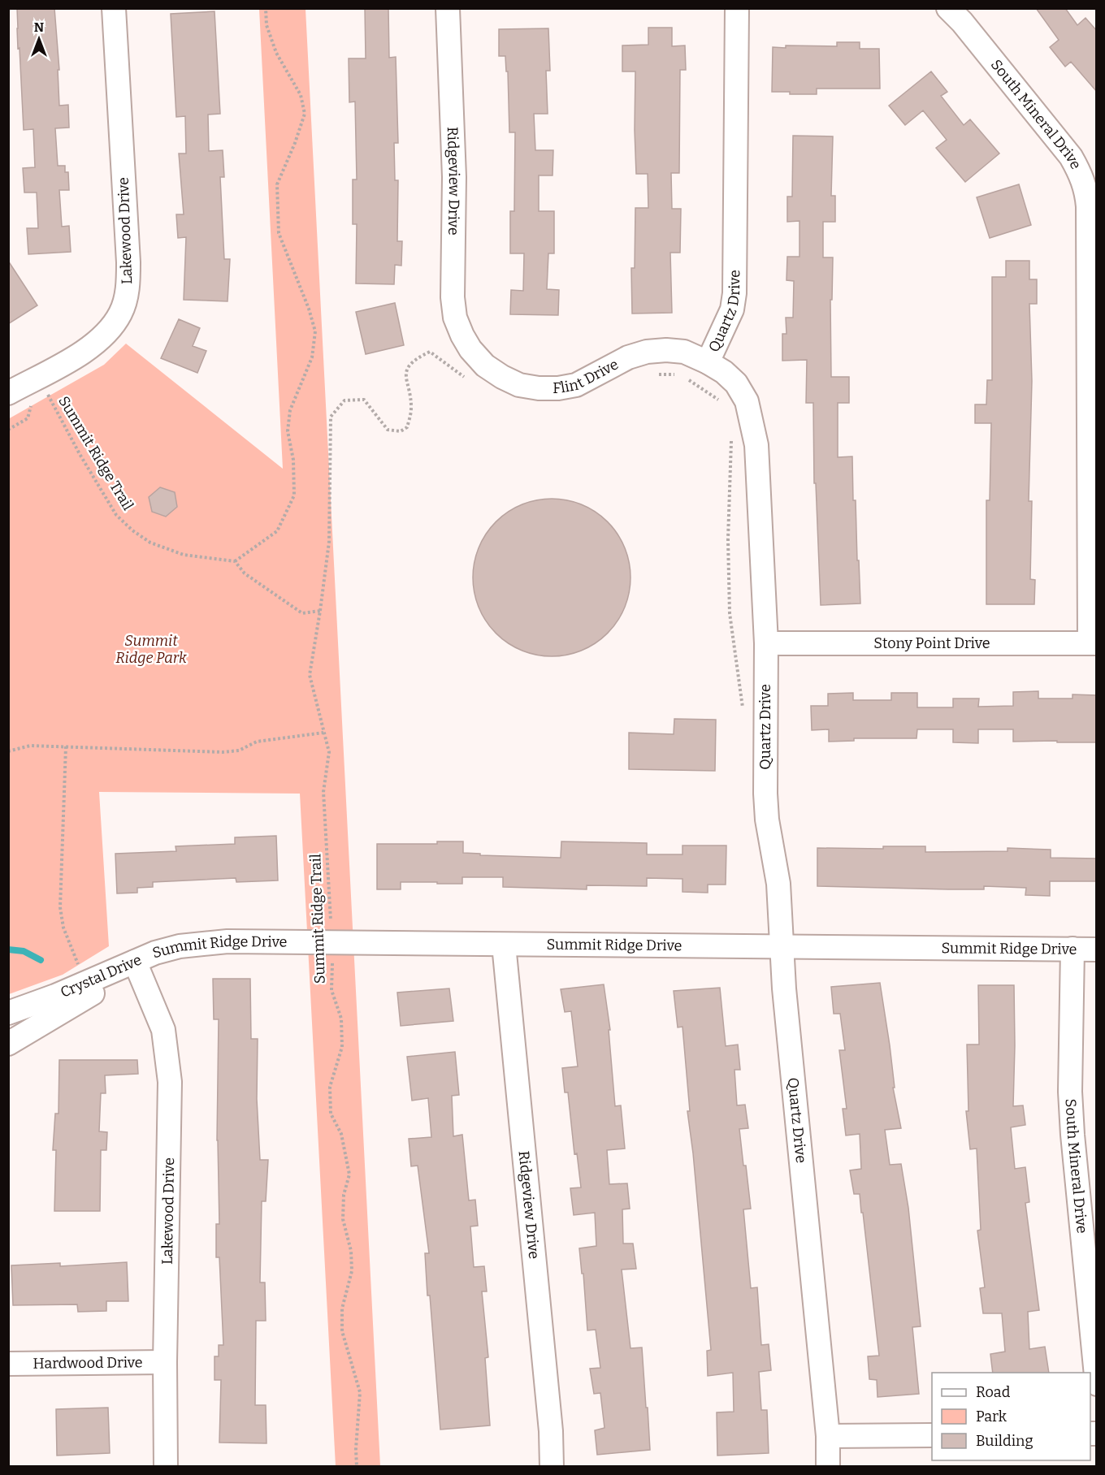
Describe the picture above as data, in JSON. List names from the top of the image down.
{
  "streets": {
    "street": [
      "South Mineral Drive",
      "Ridgeview Drive",
      "Lakewood Drive",
      "Quartz Drive",
      "Flint Drive",
      "Stony Point Drive",
      "Summit Ridge Drive",
      "Crystal Drive",
      "Hardwood Drive"
    ],
    "path": ["Summit Ridge Trail"]
  },
  "crossings": [
    ["South Mineral Drive", "Stony Point Drive"],
    ["South Mineral Drive", "Summit Ridge Drive"],
    ["Ridgeview Drive", "Flint Drive"],
    ["Ridgeview Drive", "Summit Ridge Drive"],
    ["Lakewood Drive", "Summit Ridge Drive"],
    ["Lakewood Drive", "Crystal Drive"],
    ["Lakewood Drive", "Hardwood Drive"],
    ["Quartz Drive", "Flint Drive"],
    ["Quartz Drive", "Stony Point Drive"],
    ["Quartz Drive", "Summit Ridge Drive"],
    ["Summit Ridge Trail", "Summit Ridge Drive"],
    ["Summit Ridge Drive", "Crystal Drive"]
  ],
  "parks": ["Summit Ridge Park"],
  "legend": ["Road", "Park", "Building"],
  "north": "top"
}
